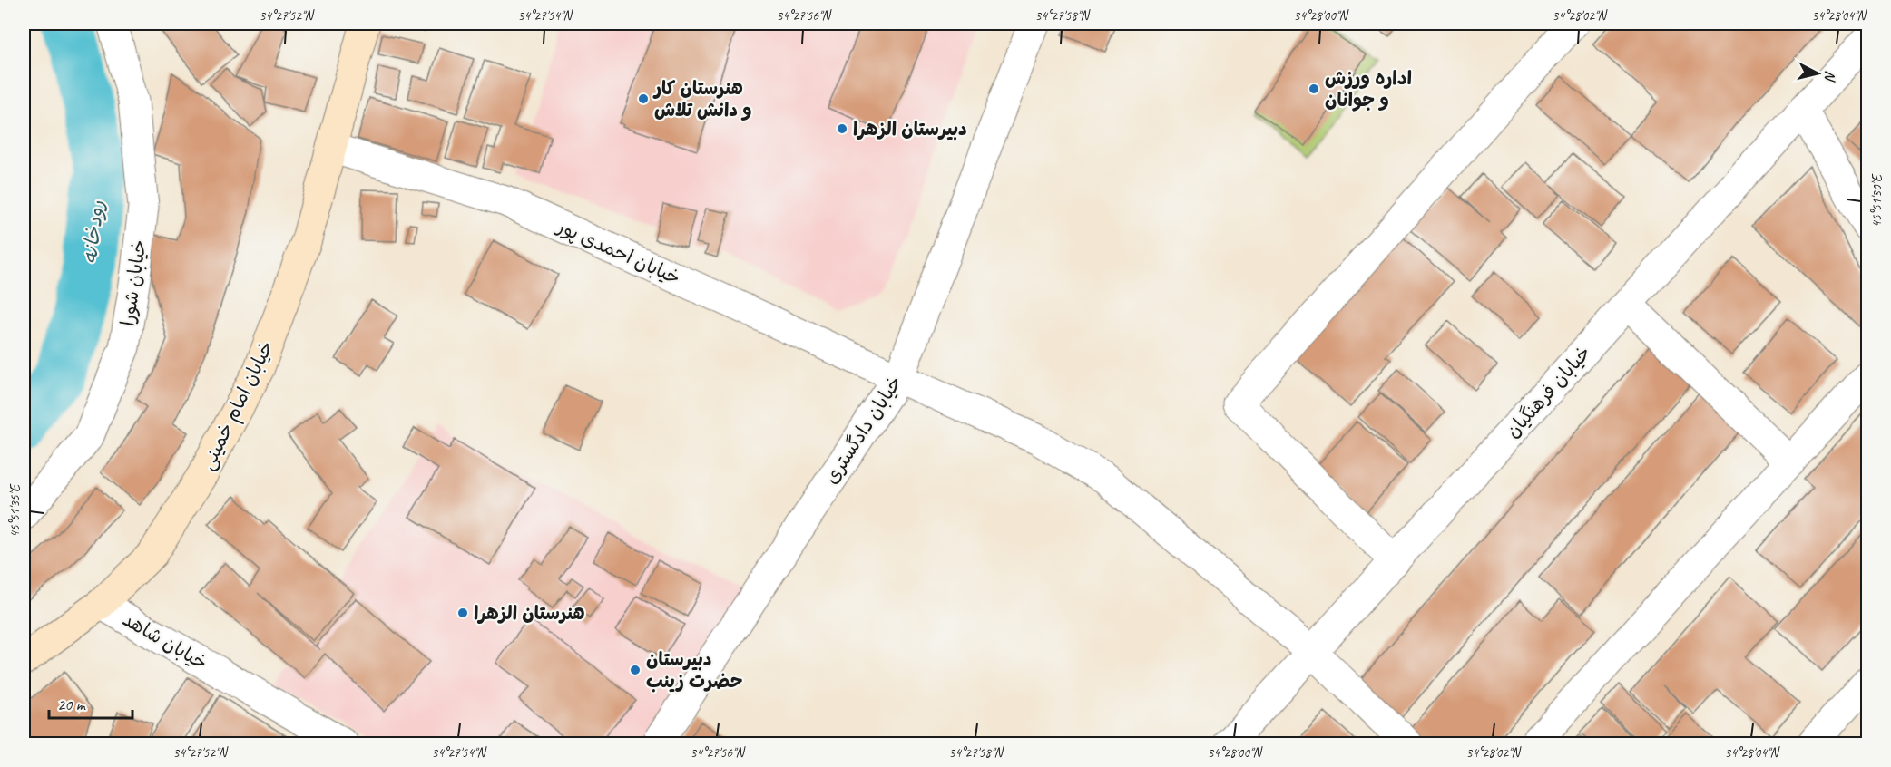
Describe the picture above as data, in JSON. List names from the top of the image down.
{
  "streets": {
    "main road": ["خیابان امام خمینی"],
    "street": [
      "خیابان احمدی پور",
      "خیابان شورا",
      "خیابان فرهنگیان",
      "خیابان دادگستری",
      "خیابان شاهد"
    ]
  },
  "crossings": [
    ["خیابان احمدی پور", "خیابان فرهنگیان"],
    ["خیابان احمدی پور", "خیابان امام خمینی"],
    ["خیابان احمدی پور", "خیابان دادگستری"],
    ["خیابان امام خمینی", "خیابان شاهد"]
  ],
  "water": ["رودخانه"],
  "places": [
    "اداره ورزش و جوانان",
    "هنرستان کار و دانش تلاش",
    "دبیرستان الزهرا",
    "هنرستان الزهرا",
    "دبیرستان حضرت زینب"
  ],
  "scale_bar": "20 m",
  "north": "right",
  "coordinates": [
    "34°27'52\"N",
    "34°27'54\"N",
    "34°27'56\"N",
    "34°27'58\"N",
    "34°28'00\"N",
    "34°28'02\"N",
    "34°28'04\"N",
    "45°51'30\"E",
    "45°51'35\"E"
  ]
}
